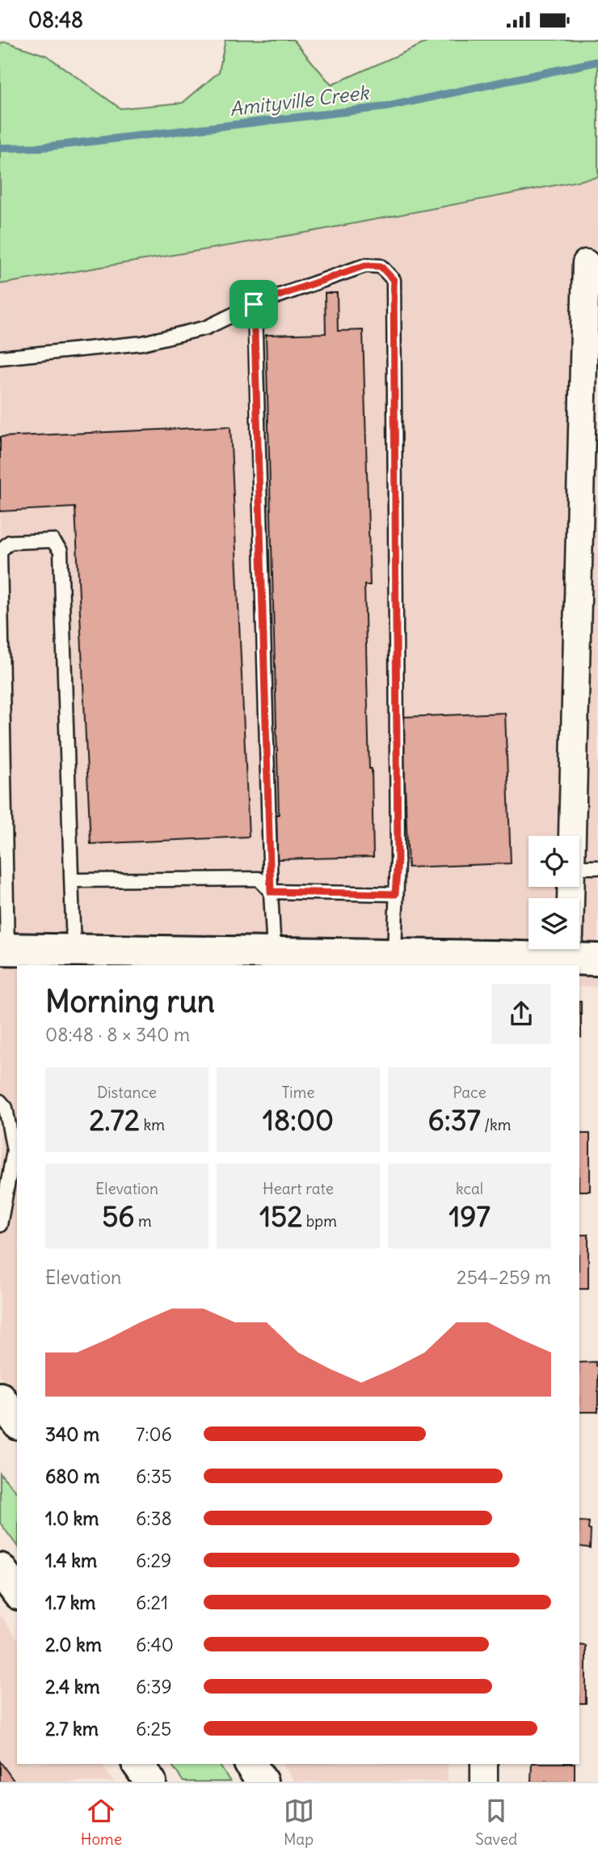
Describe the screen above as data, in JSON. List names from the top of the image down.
{
  "water": ["Amityville Creek"],
  "page": {
    "status": "08:48",
    "heading": ["Morning run", "08:48 · 8 × 340 m"],
    "stats": [
      ["Distance", "2.72 km"],
      ["Time", "18:00"],
      ["Pace", "6:37 /km"],
      ["Elevation", "56 m"],
      ["Heart rate", "152 bpm"],
      ["kcal", "197"]
    ],
    "chart": ["Elevation", "254–259 m"],
    "list": [
      {
        "name": "340 m",
        "note": "7:06"
      },
      {
        "name": "680 m",
        "note": "6:35"
      },
      {
        "name": "1.0 km",
        "note": "6:38"
      },
      {
        "name": "1.4 km",
        "note": "6:29"
      },
      {
        "name": "1.7 km",
        "note": "6:21"
      },
      {
        "name": "2.0 km",
        "note": "6:40"
      },
      {
        "name": "2.4 km",
        "note": "6:39"
      },
      {
        "name": "2.7 km",
        "note": "6:25"
      }
    ],
    "tabs": ["Home", "Map", "Saved"]
  }
}
